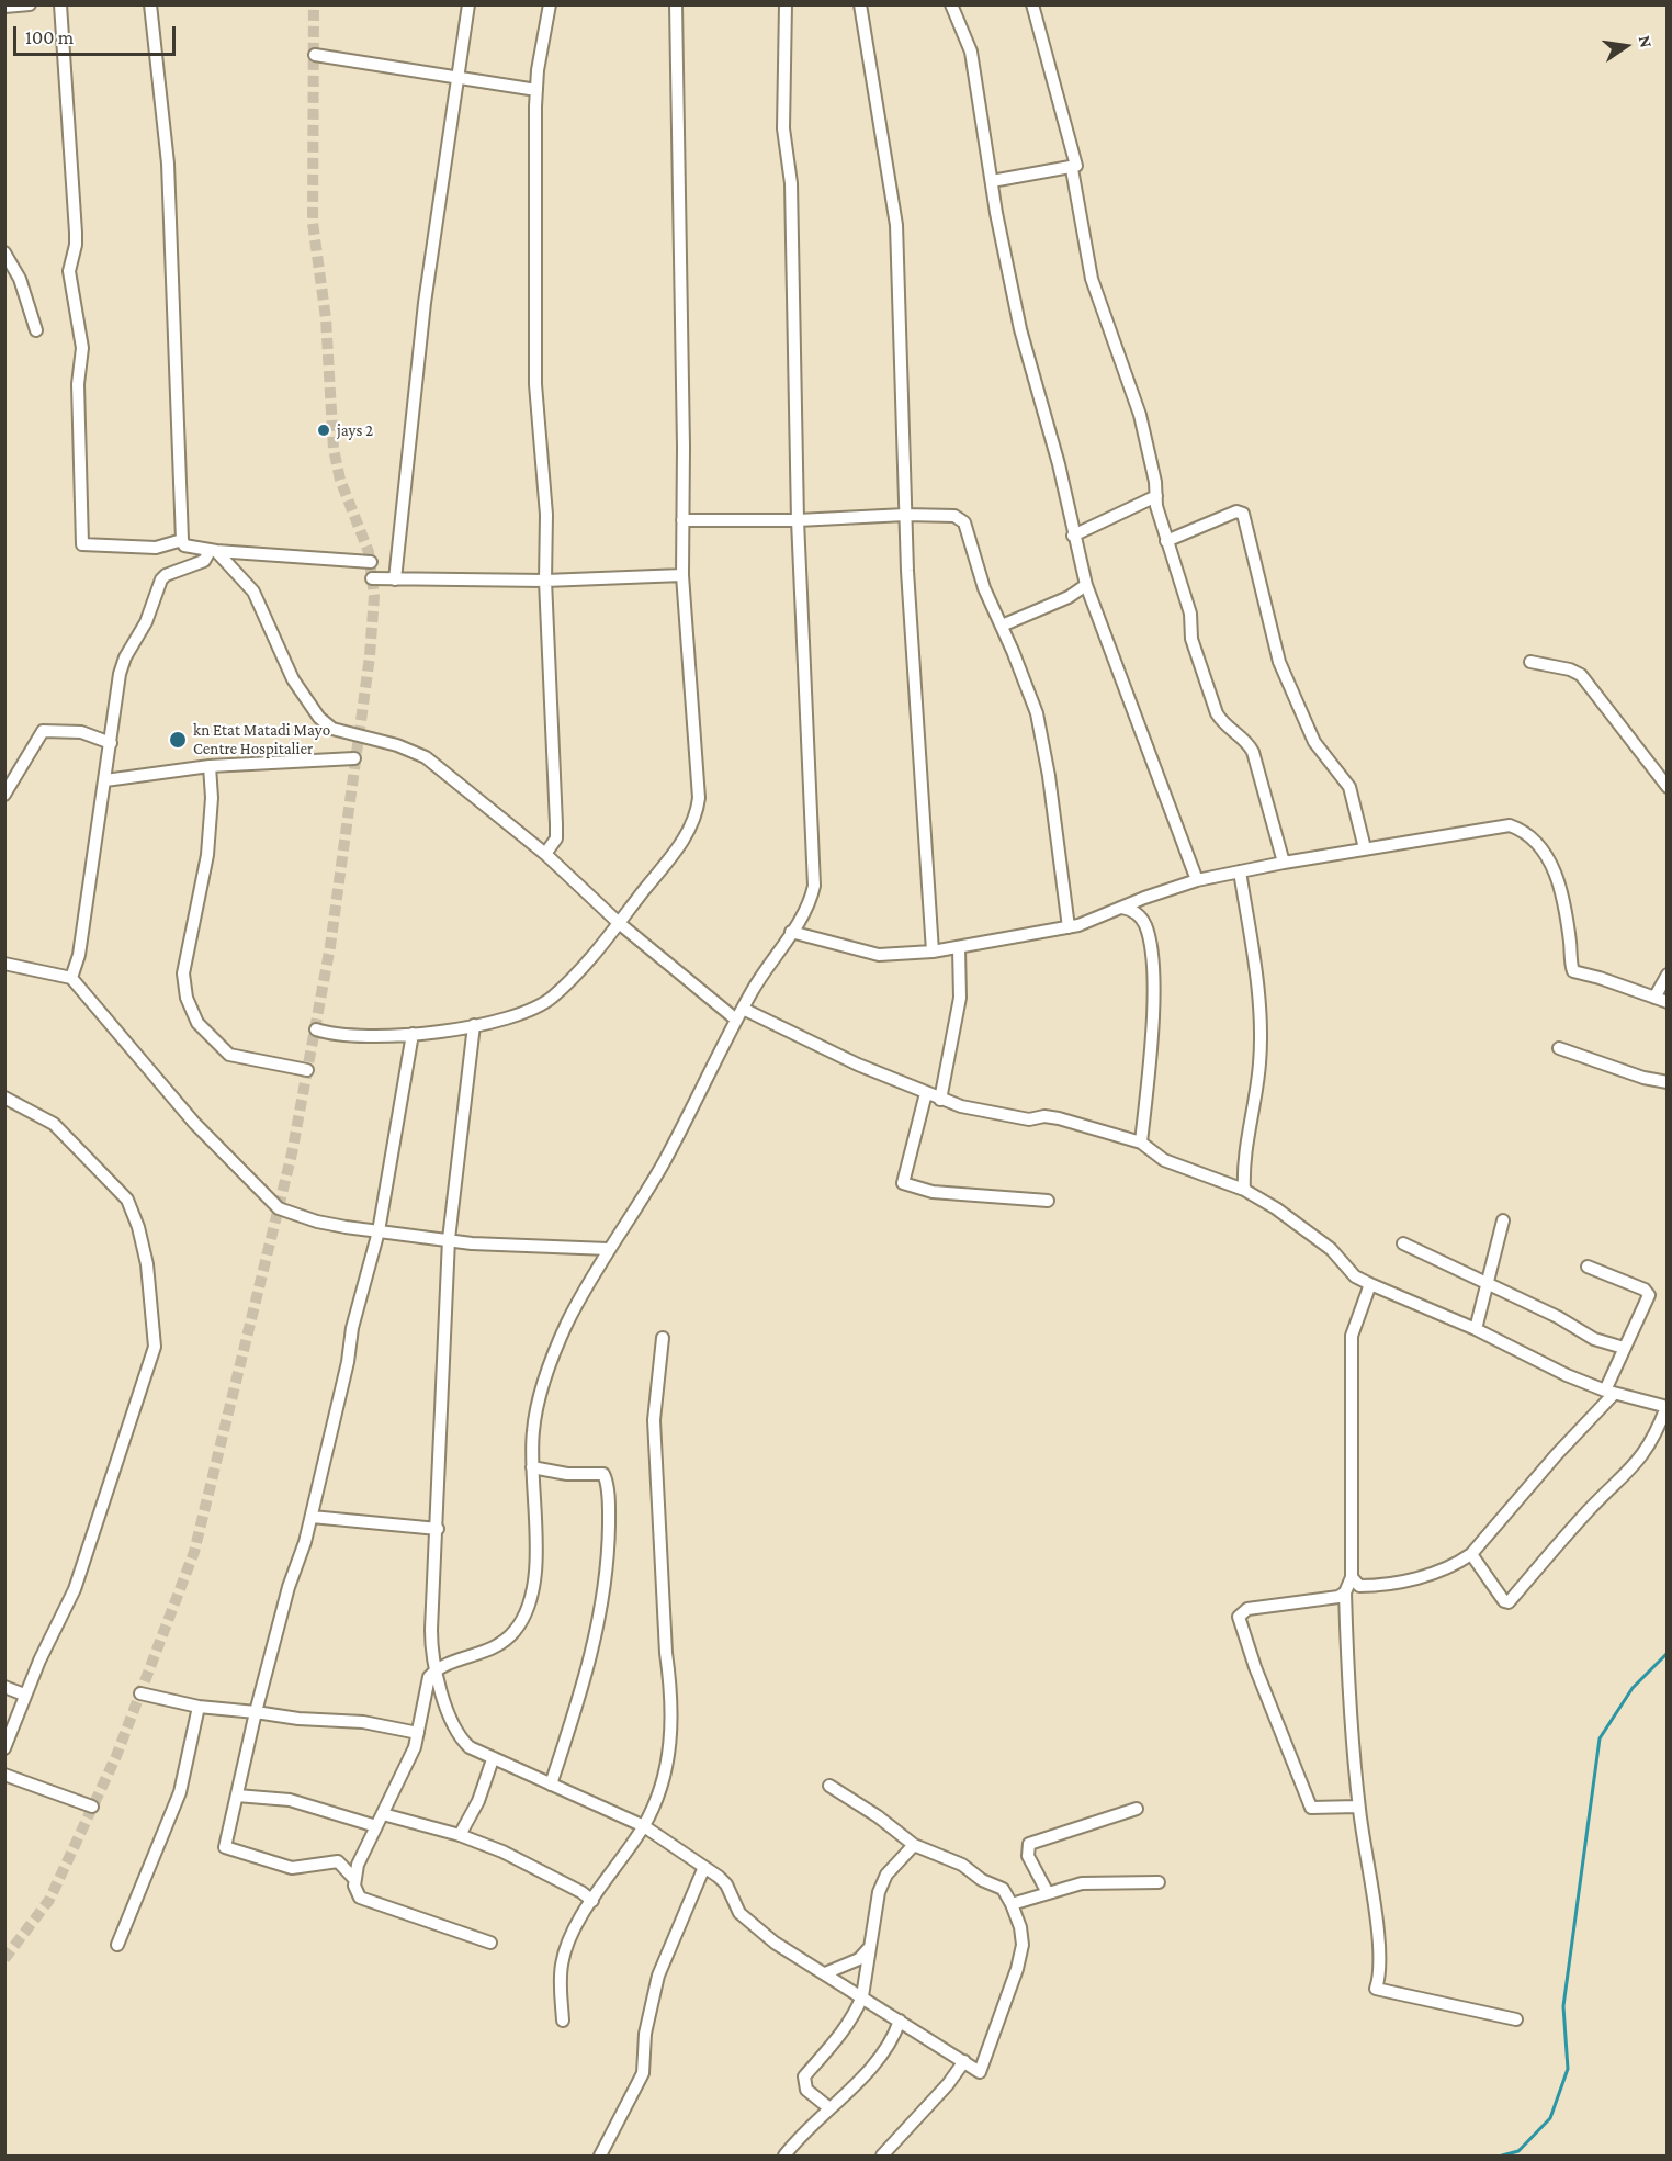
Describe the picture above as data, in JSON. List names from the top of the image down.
{
  "places": ["jays 2", "kn Etat Matadi Mayo Centre Hospitalier"],
  "scale_bar": "100 m",
  "north": "right"
}
